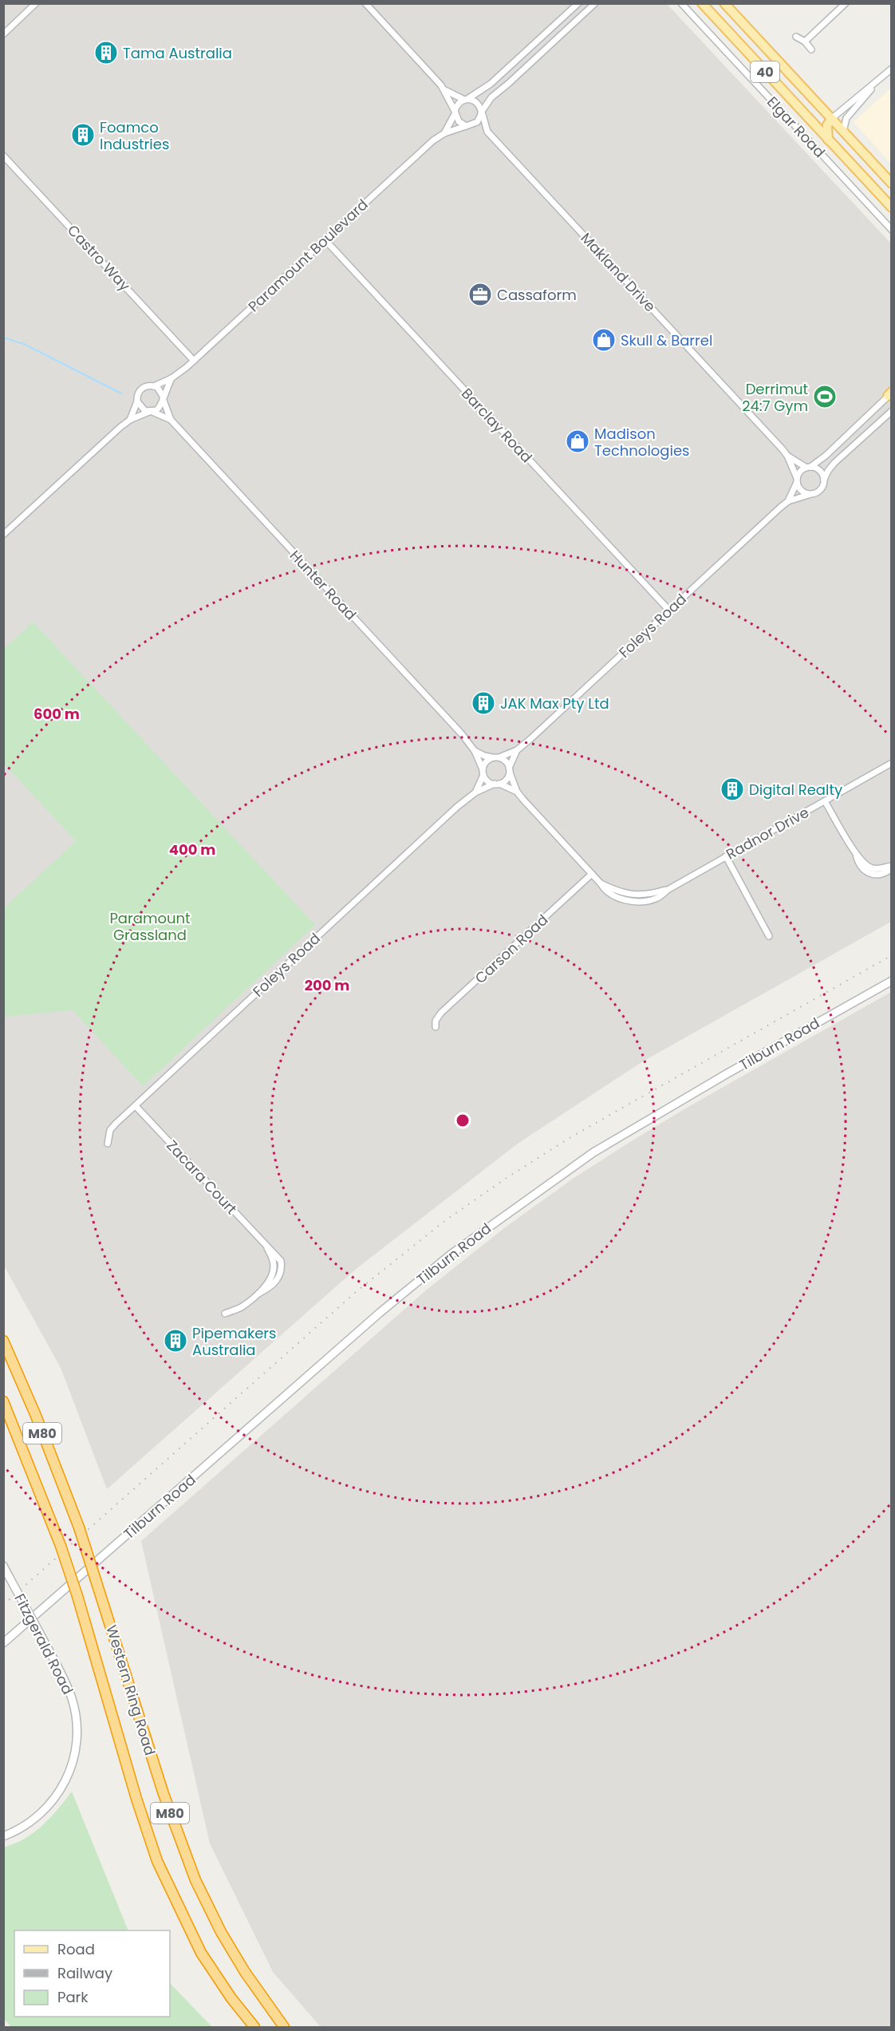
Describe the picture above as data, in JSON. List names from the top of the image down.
{
  "streets": {
    "highway": ["M80", "Western Ring Road"],
    "main road": ["40"],
    "street": [
      "Elgar Road",
      "Paramount Boulevard",
      "Castro Way",
      "Makland Drive",
      "Barclay Road",
      "Hunter Road",
      "Foleys Road",
      "Radnor Drive",
      "Carson Road",
      "Tilburn Road",
      "Zacara Court",
      "Fitzgerald Road"
    ]
  },
  "crossings": [
    ["Paramount Boulevard", "Castro Way"],
    ["Paramount Boulevard", "Makland Drive"],
    ["Paramount Boulevard", "Barclay Road"],
    ["Paramount Boulevard", "Hunter Road"],
    ["Makland Drive", "Foleys Road"],
    ["Barclay Road", "Foleys Road"],
    ["Hunter Road", "Foleys Road"],
    ["Hunter Road", "Radnor Drive"],
    ["Foleys Road", "Radnor Drive"],
    ["Foleys Road", "Zacara Court"],
    ["Radnor Drive", "Carson Road"]
  ],
  "parks": ["Paramount Grassland"],
  "places": {
    "building": [
      "Tama Australia",
      "Foamco Industries",
      "JAK Max Pty Ltd",
      "Digital Realty",
      "Pipemakers Australia"
    ],
    "office": ["Cassaform"],
    "shop": ["Skull & Barrel", "Madison Technologies"],
    "sports": ["Derrimut 24:7 Gym"]
  },
  "legend": ["Road", "Railway", "Park"],
  "rings": ["600 m", "400 m", "200 m"]
}
